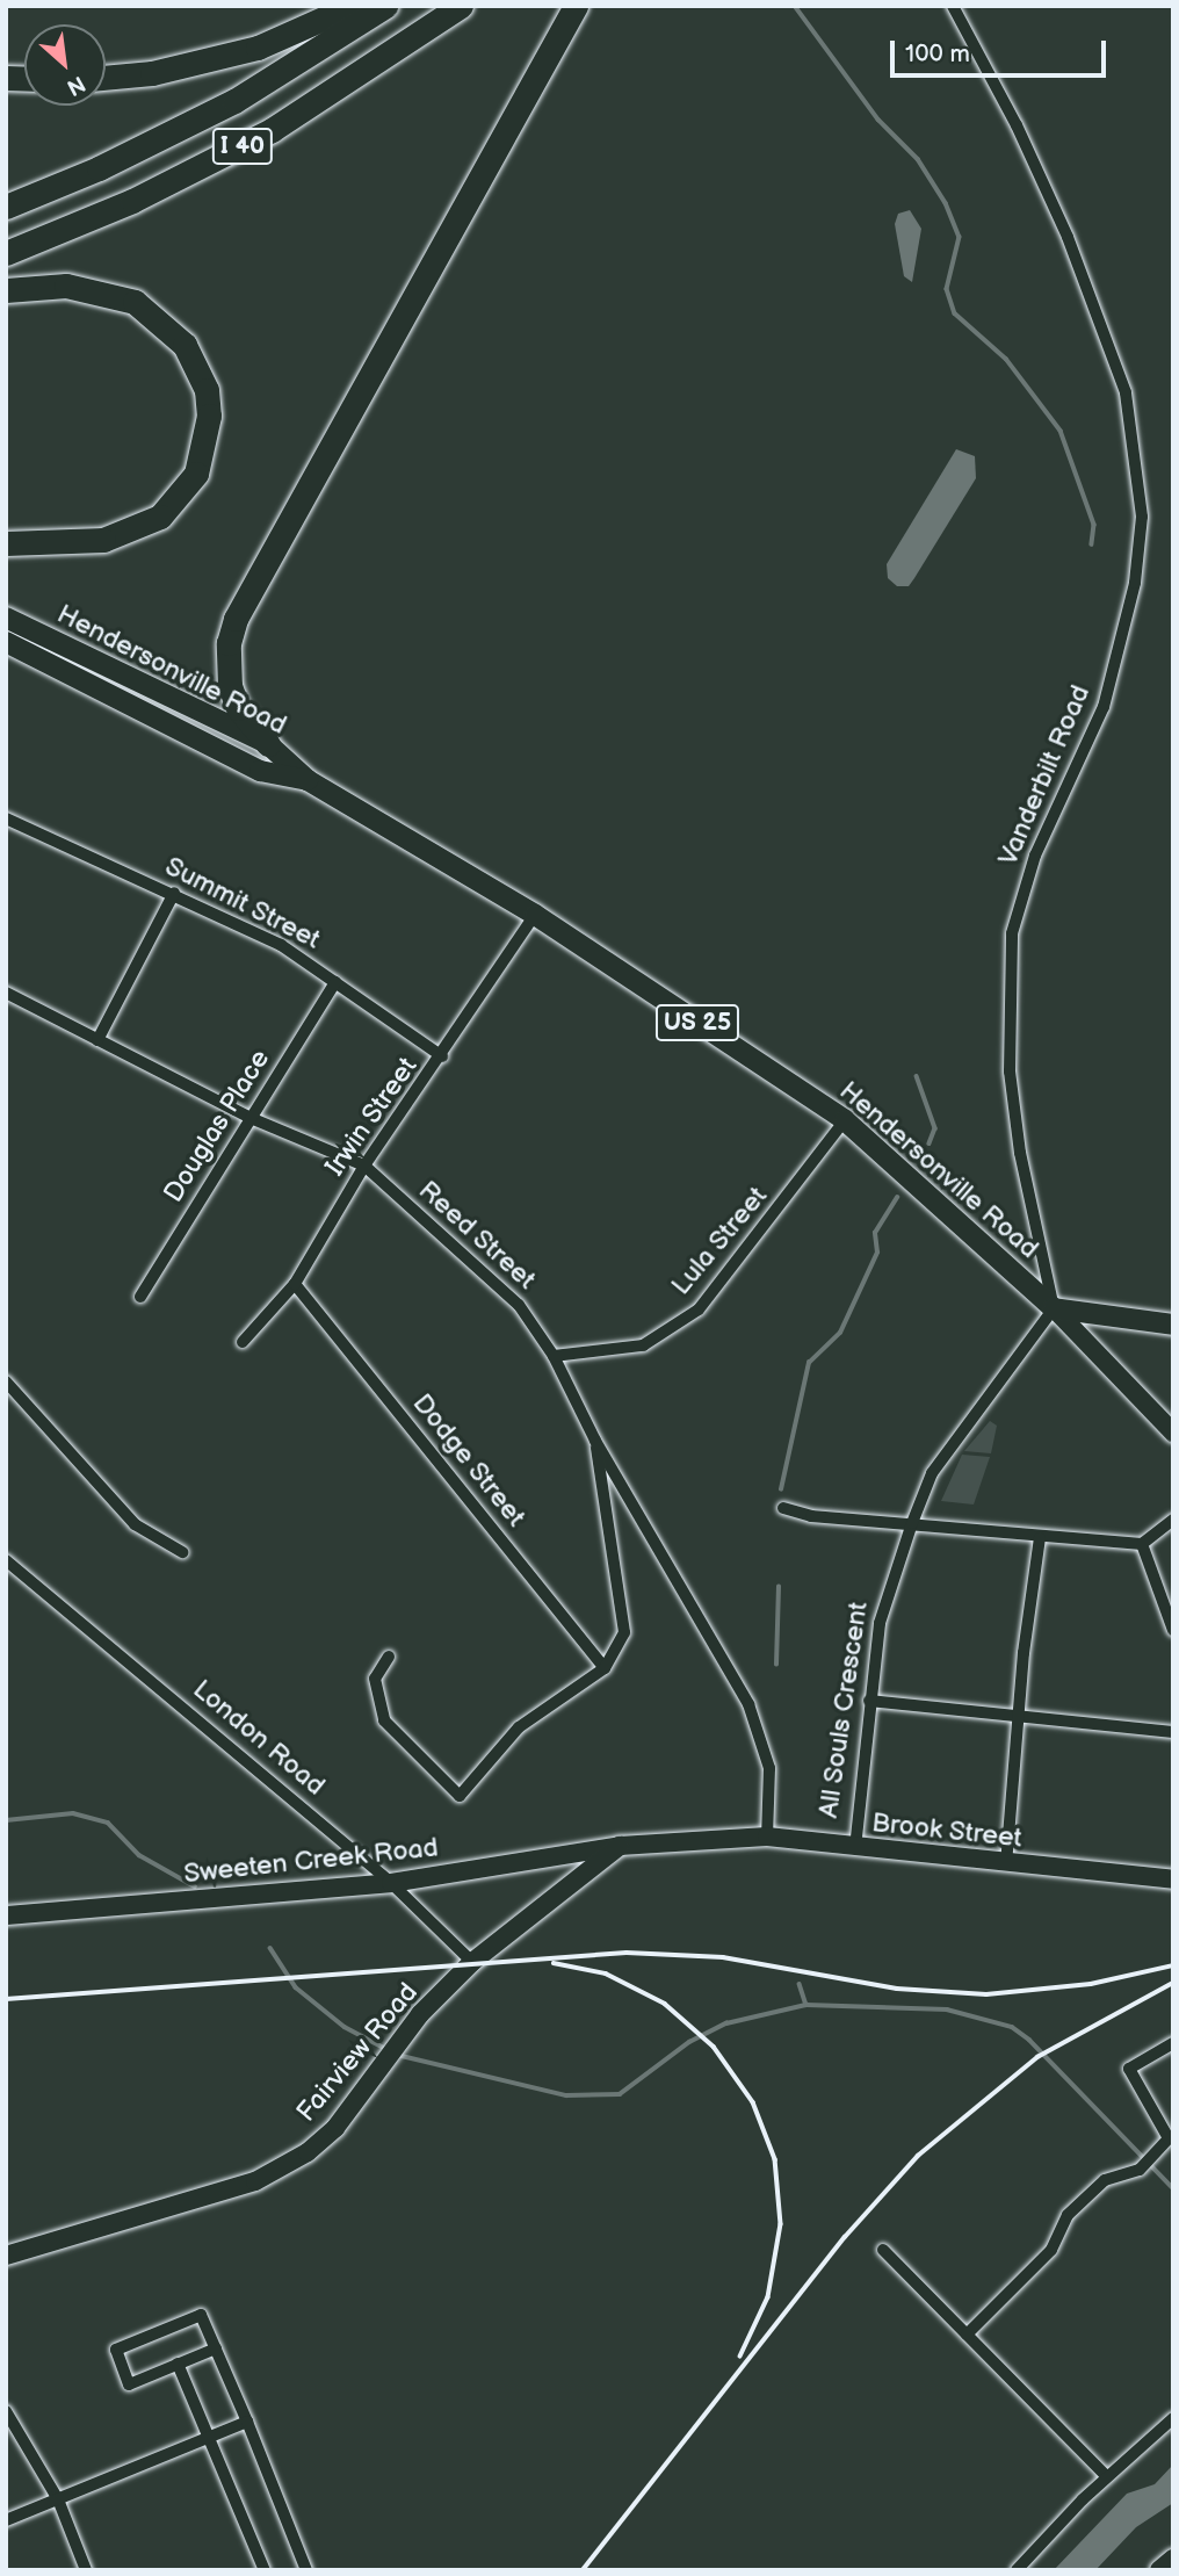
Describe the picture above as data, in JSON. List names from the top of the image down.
{
  "streets": {
    "highway": ["I 40"],
    "main road": [
      "Hendersonville Road",
      "US 25",
      "Brook Street",
      "Sweeten Creek Road",
      "Fairview Road"
    ],
    "street": [
      "Vanderbilt Road",
      "Summit Street",
      "Irwin Street",
      "Douglas Place",
      "Reed Street",
      "Lula Street",
      "Dodge Street",
      "All Souls Crescent",
      "London Road"
    ]
  },
  "crossings": [
    ["Hendersonville Road", "Vanderbilt Road"],
    ["Hendersonville Road", "Irwin Street"],
    ["Hendersonville Road", "Lula Street"],
    ["Hendersonville Road", "All Souls Crescent"],
    ["Vanderbilt Road", "All Souls Crescent"],
    ["Summit Street", "Irwin Street"],
    ["Summit Street", "Douglas Place"],
    ["Irwin Street", "Reed Street"],
    ["Irwin Street", "Dodge Street"],
    ["Douglas Place", "Reed Street"],
    ["Reed Street", "Lula Street"],
    ["Reed Street", "Brook Street"],
    ["All Souls Crescent", "Brook Street"],
    ["London Road", "Sweeten Creek Road"],
    ["London Road", "Fairview Road"],
    ["Brook Street", "Sweeten Creek Road"],
    ["Brook Street", "Fairview Road"],
    ["Sweeten Creek Road", "Fairview Road"]
  ],
  "scale_bar": "100 m",
  "north": "bottom right"
}
